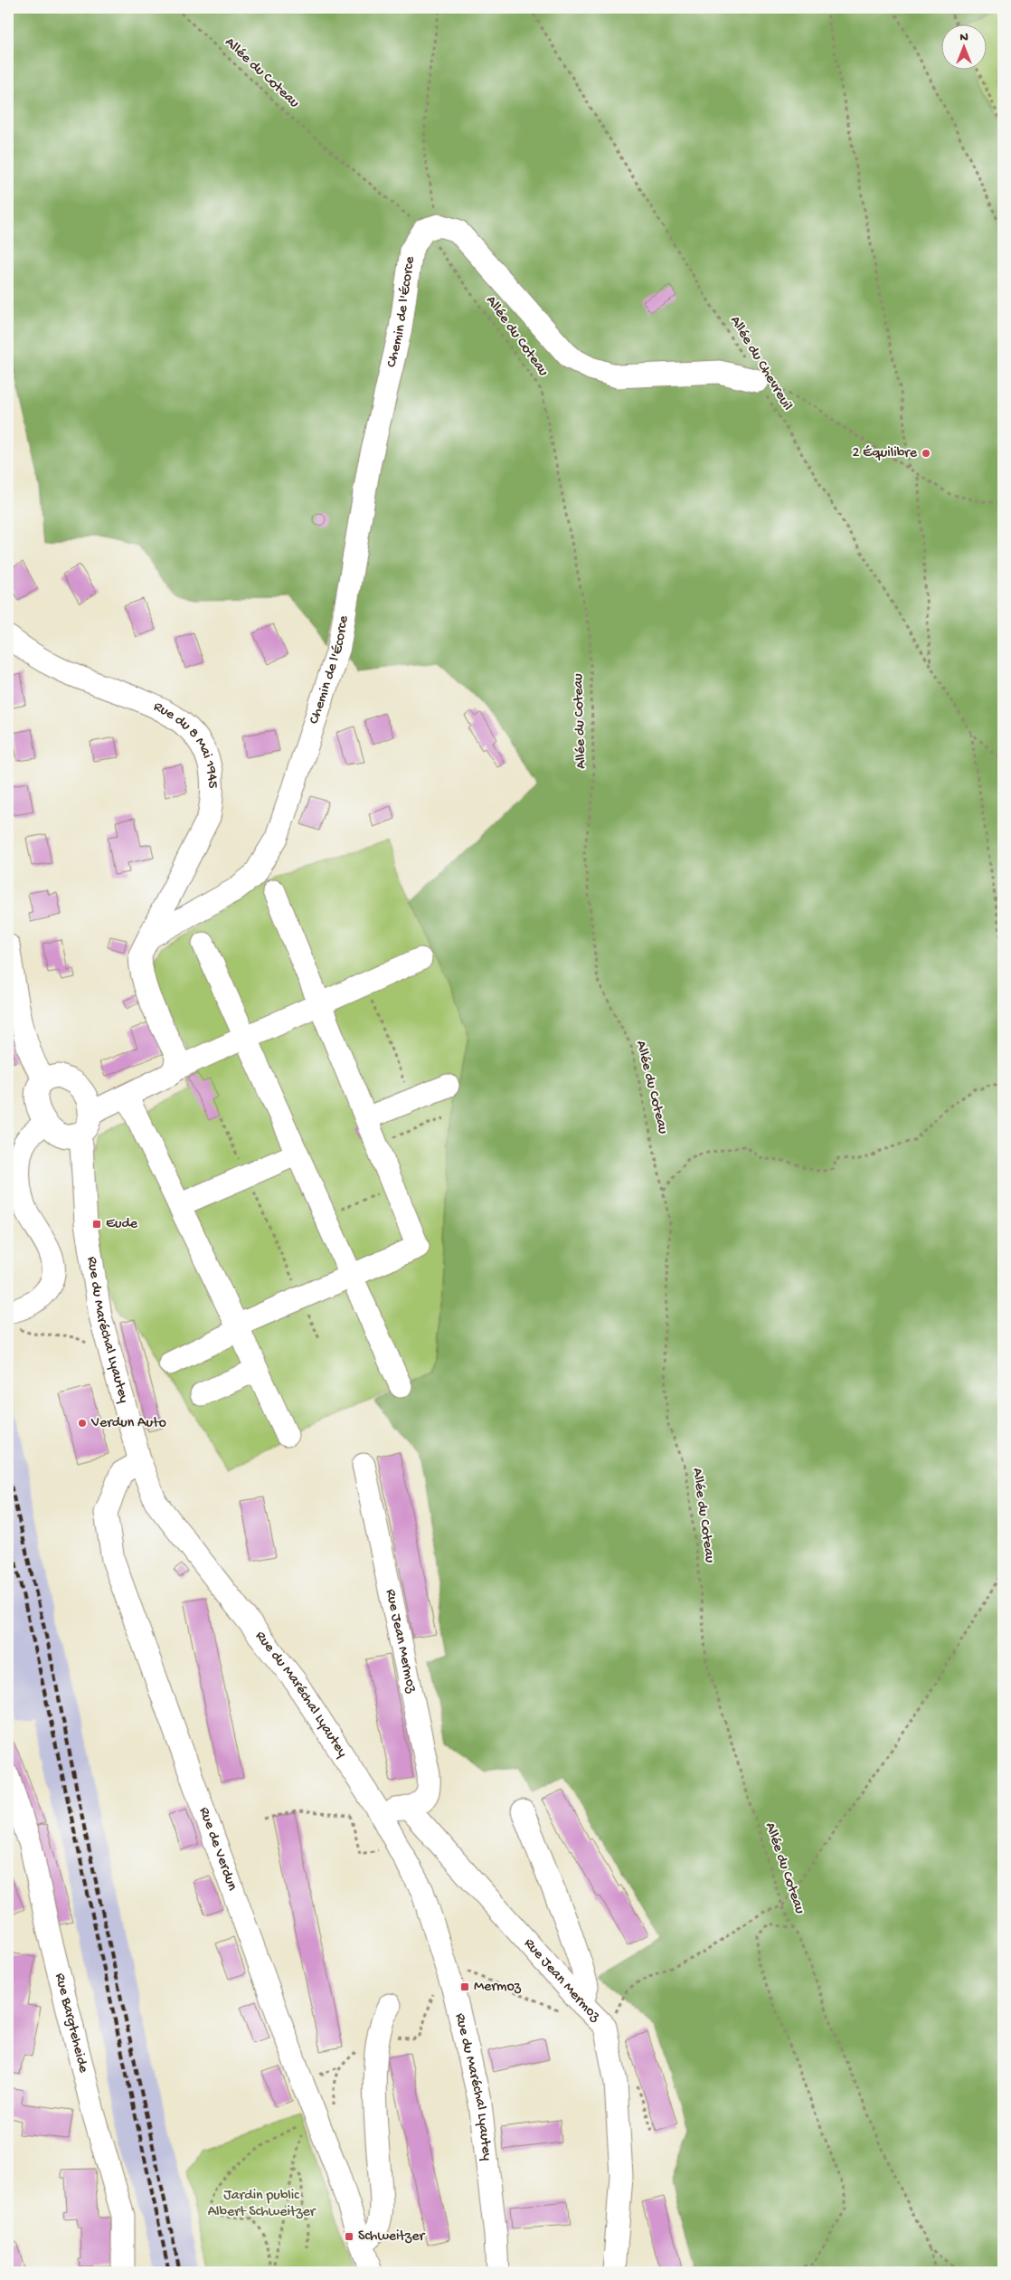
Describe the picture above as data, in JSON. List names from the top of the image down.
{
  "streets": {
    "street": [
      "Chemin de l'Écorce",
      "Rue du 8 Mai 1945",
      "Rue du Maréchal Lyautey",
      "Rue Jean Mermoz",
      "Rue de Verdun",
      "Rue Bargteheide"
    ],
    "path": ["Allée du Coteau", "Allée du Chevreuil"]
  },
  "crossings": [
    ["Allée du Coteau", "Chemin de l'Écorce"],
    ["Chemin de l'Écorce", "Rue du 8 Mai 1945"],
    ["Rue du Maréchal Lyautey", "Rue de Verdun"]
  ],
  "parks": ["Jardin public Albert Schweitzer"],
  "places": {
    "other": ["2 Équilibre", "Verdun Auto"],
    "transit": ["Eude", "Mermoz", "Schweitzer"]
  },
  "north": "top"
}
